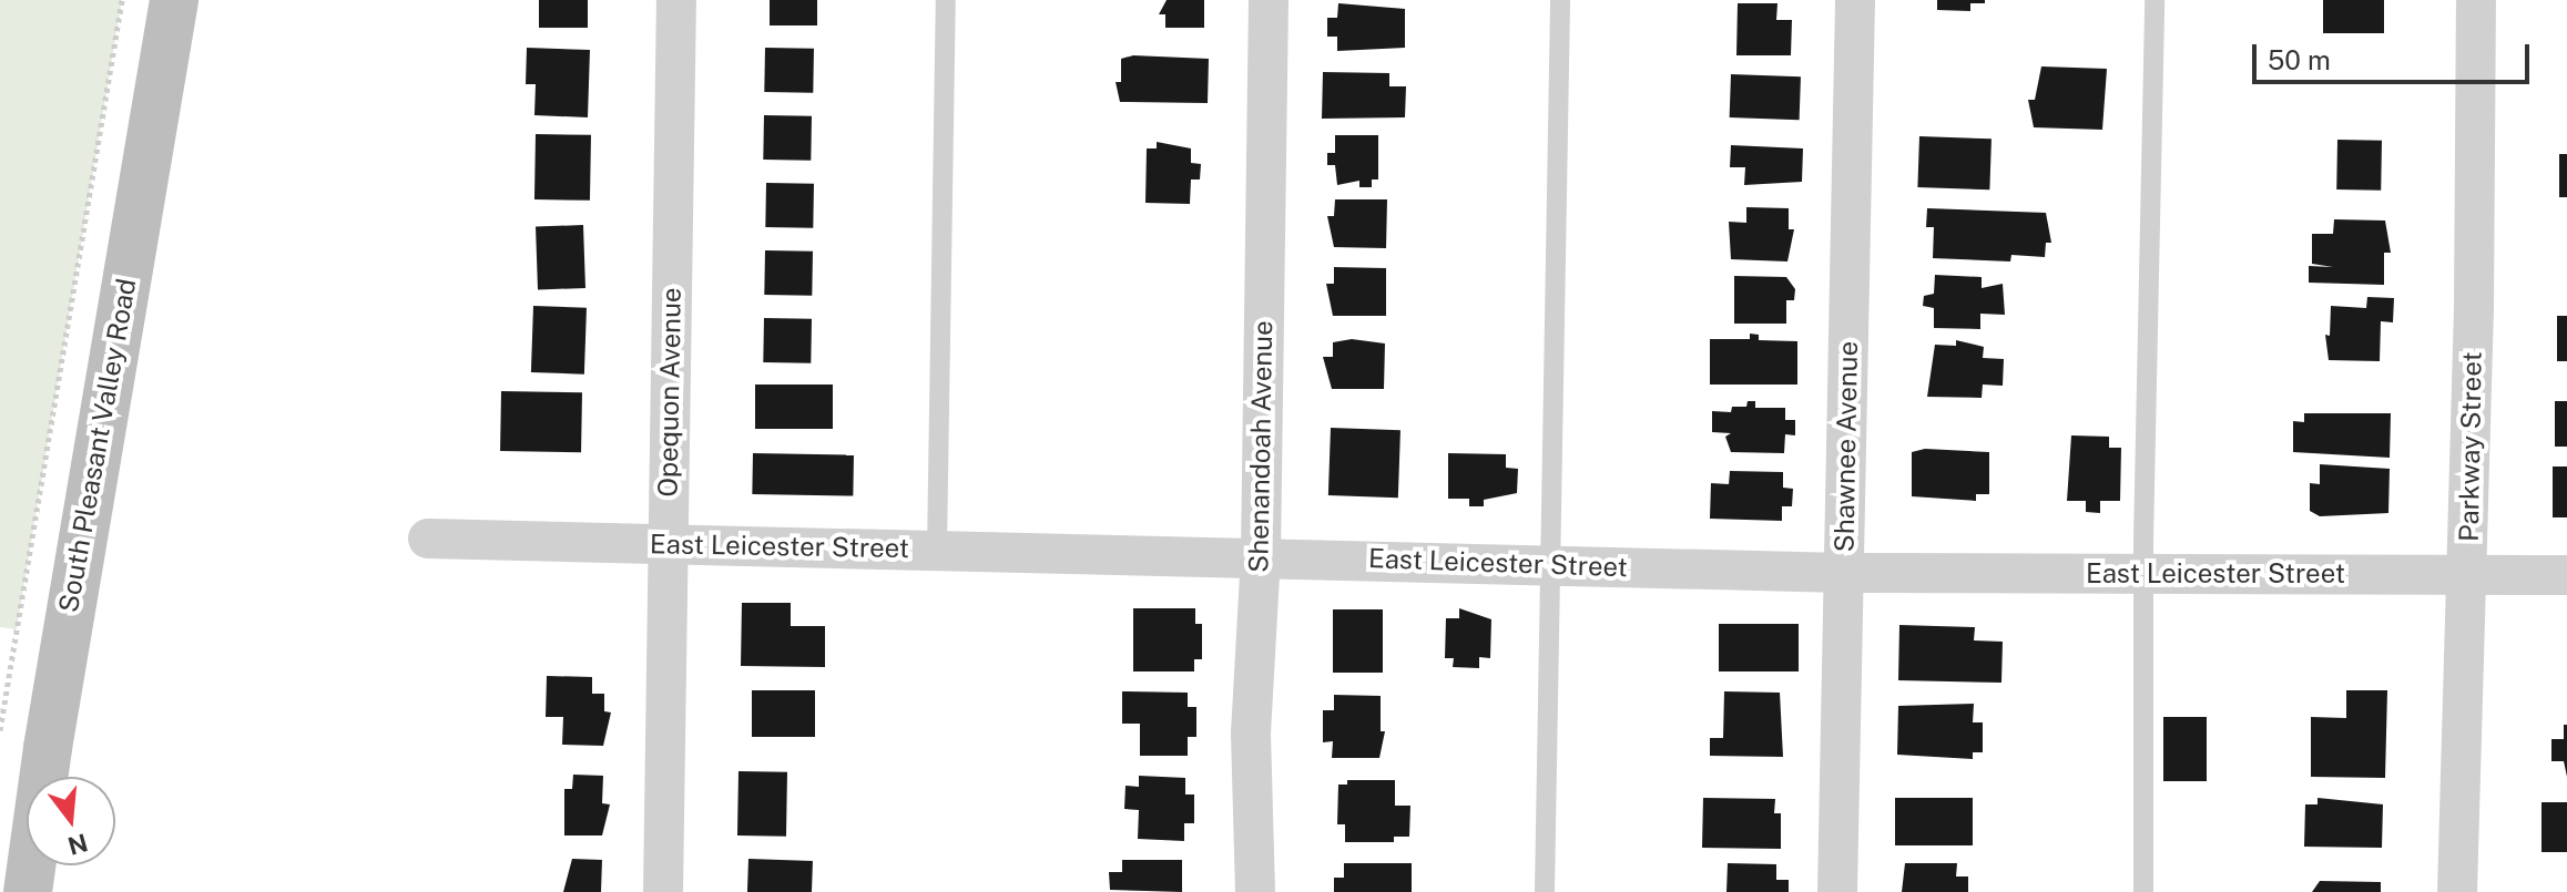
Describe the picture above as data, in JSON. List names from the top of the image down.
{
  "streets": {
    "main road": ["South Pleasant Valley Road"],
    "street": [
      "Opequon Avenue",
      "Shenandoah Avenue",
      "Shawnee Avenue",
      "Parkway Street",
      "East Leicester Street"
    ]
  },
  "crossings": [
    ["Opequon Avenue", "East Leicester Street"],
    ["Shenandoah Avenue", "East Leicester Street"],
    ["Shawnee Avenue", "East Leicester Street"],
    ["Parkway Street", "East Leicester Street"]
  ],
  "scale_bar": "50 m",
  "north": "bottom"
}
